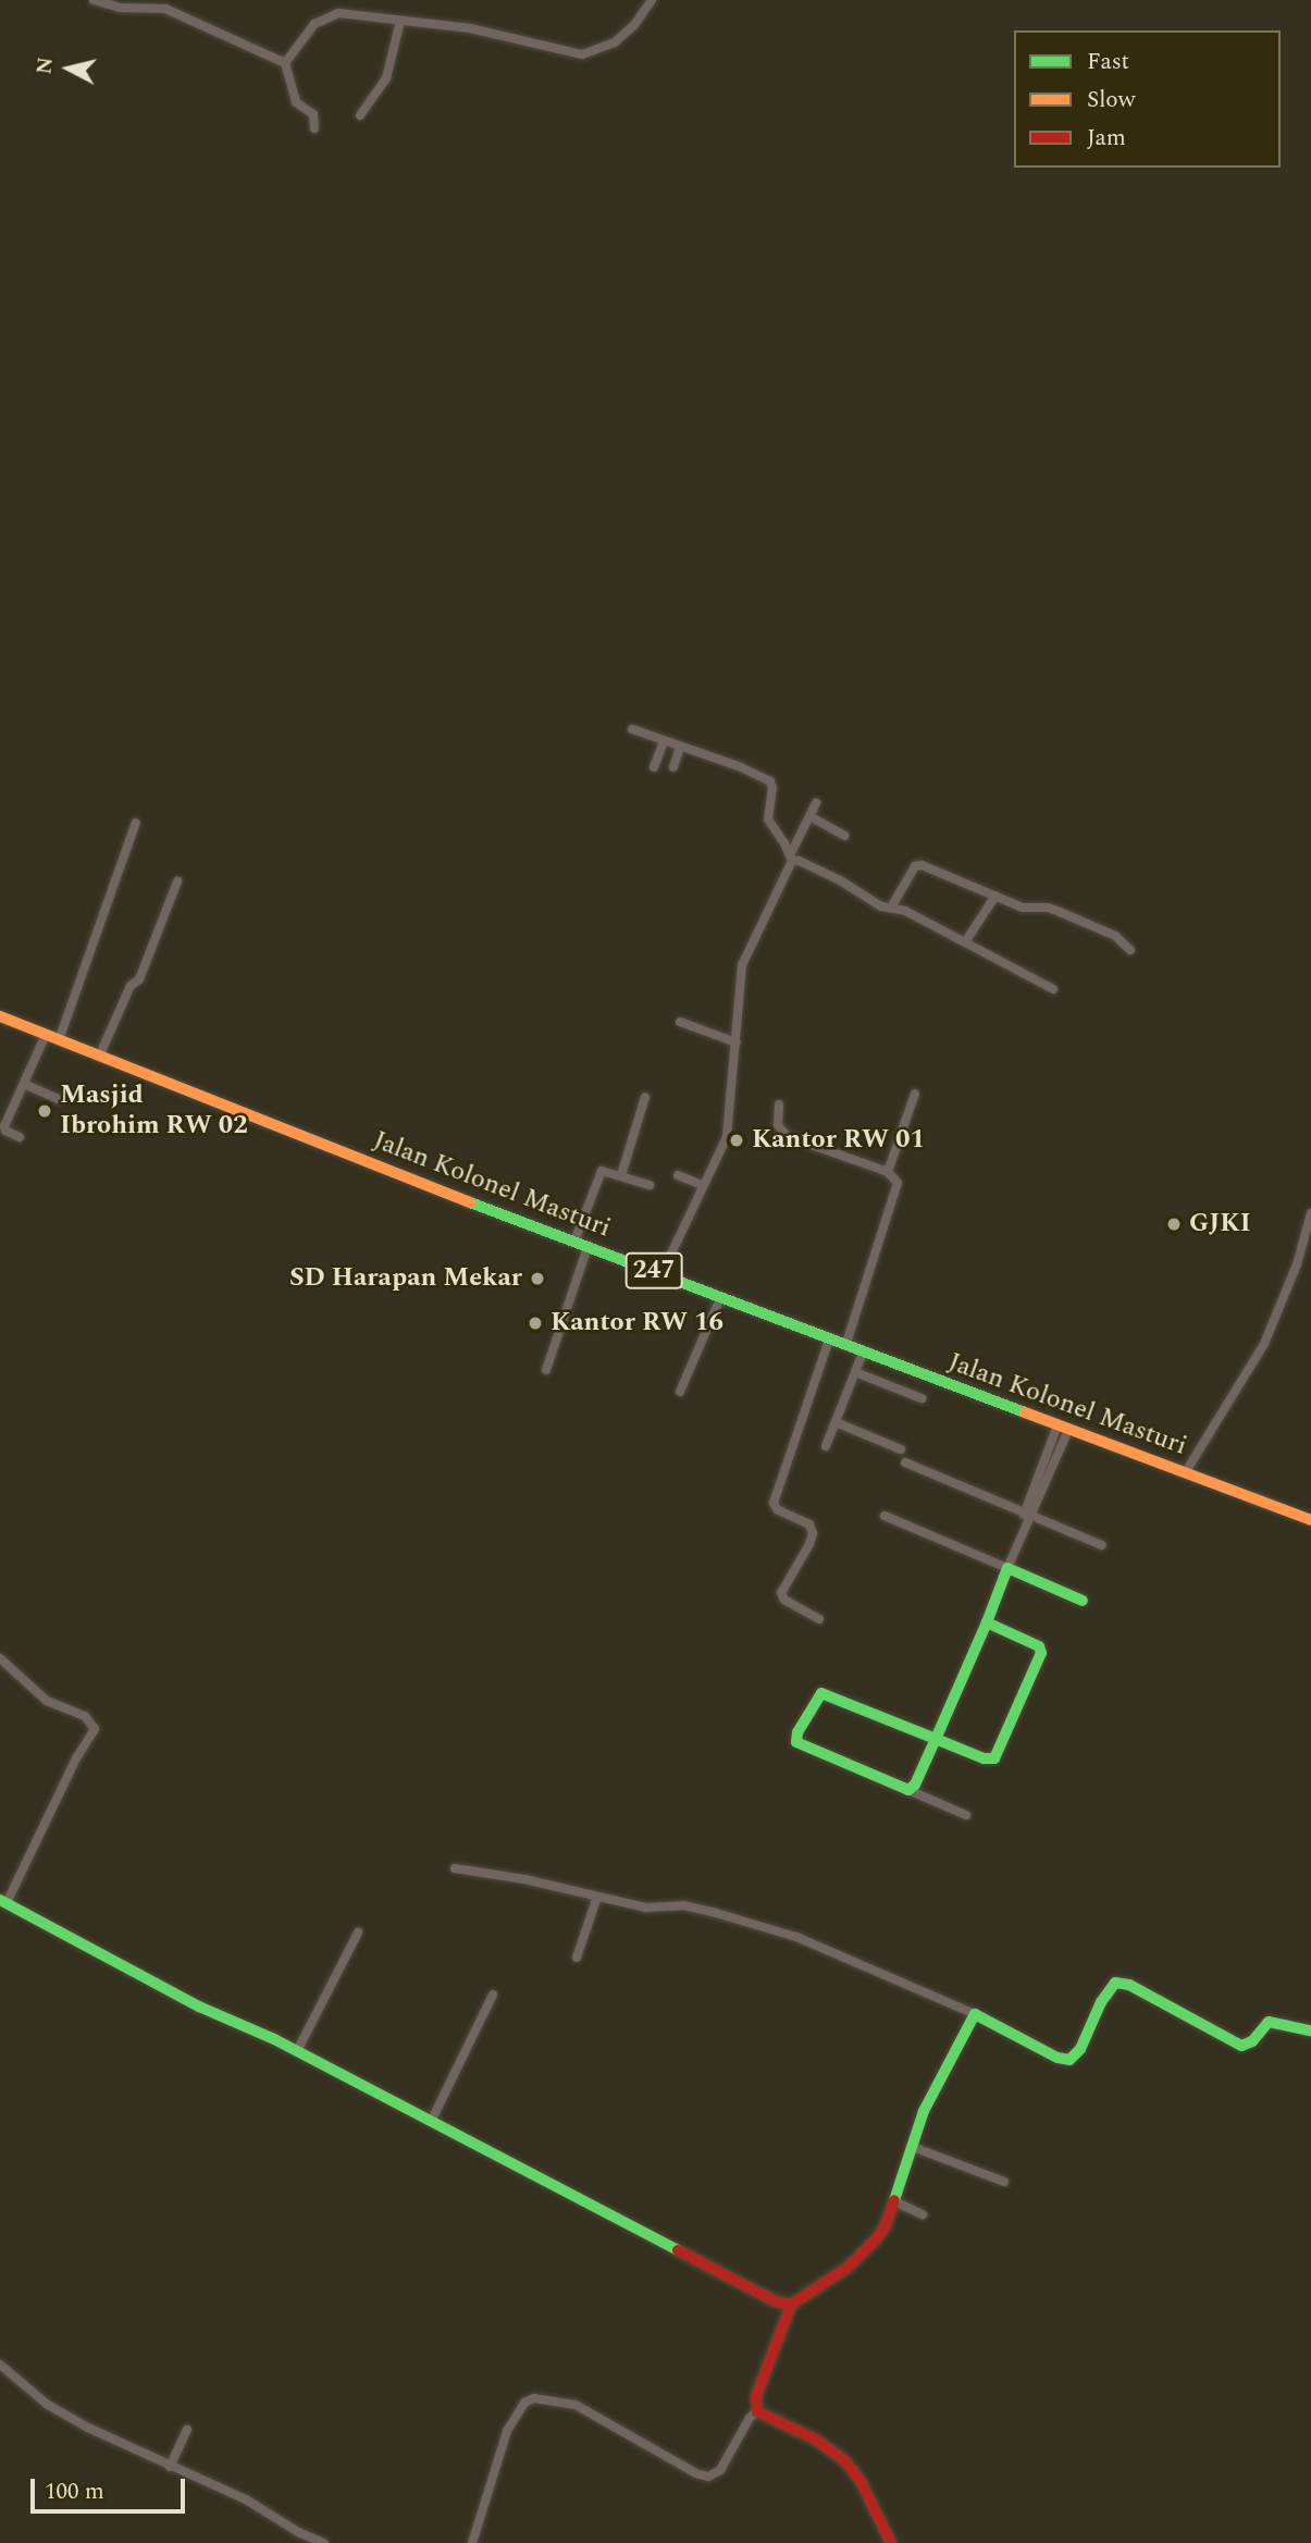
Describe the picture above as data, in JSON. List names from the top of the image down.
{
  "streets": {
    "street": ["Jalan Kolonel Masturi", "247"]
  },
  "places": [
    "Masjid Ibrohim RW 02",
    "Kantor RW 01",
    "GJKI",
    "SD Harapan Mekar",
    "Kantor RW 16"
  ],
  "legend": ["Fast", "Slow", "Jam"],
  "scale_bar": "100 m",
  "north": "left"
}
